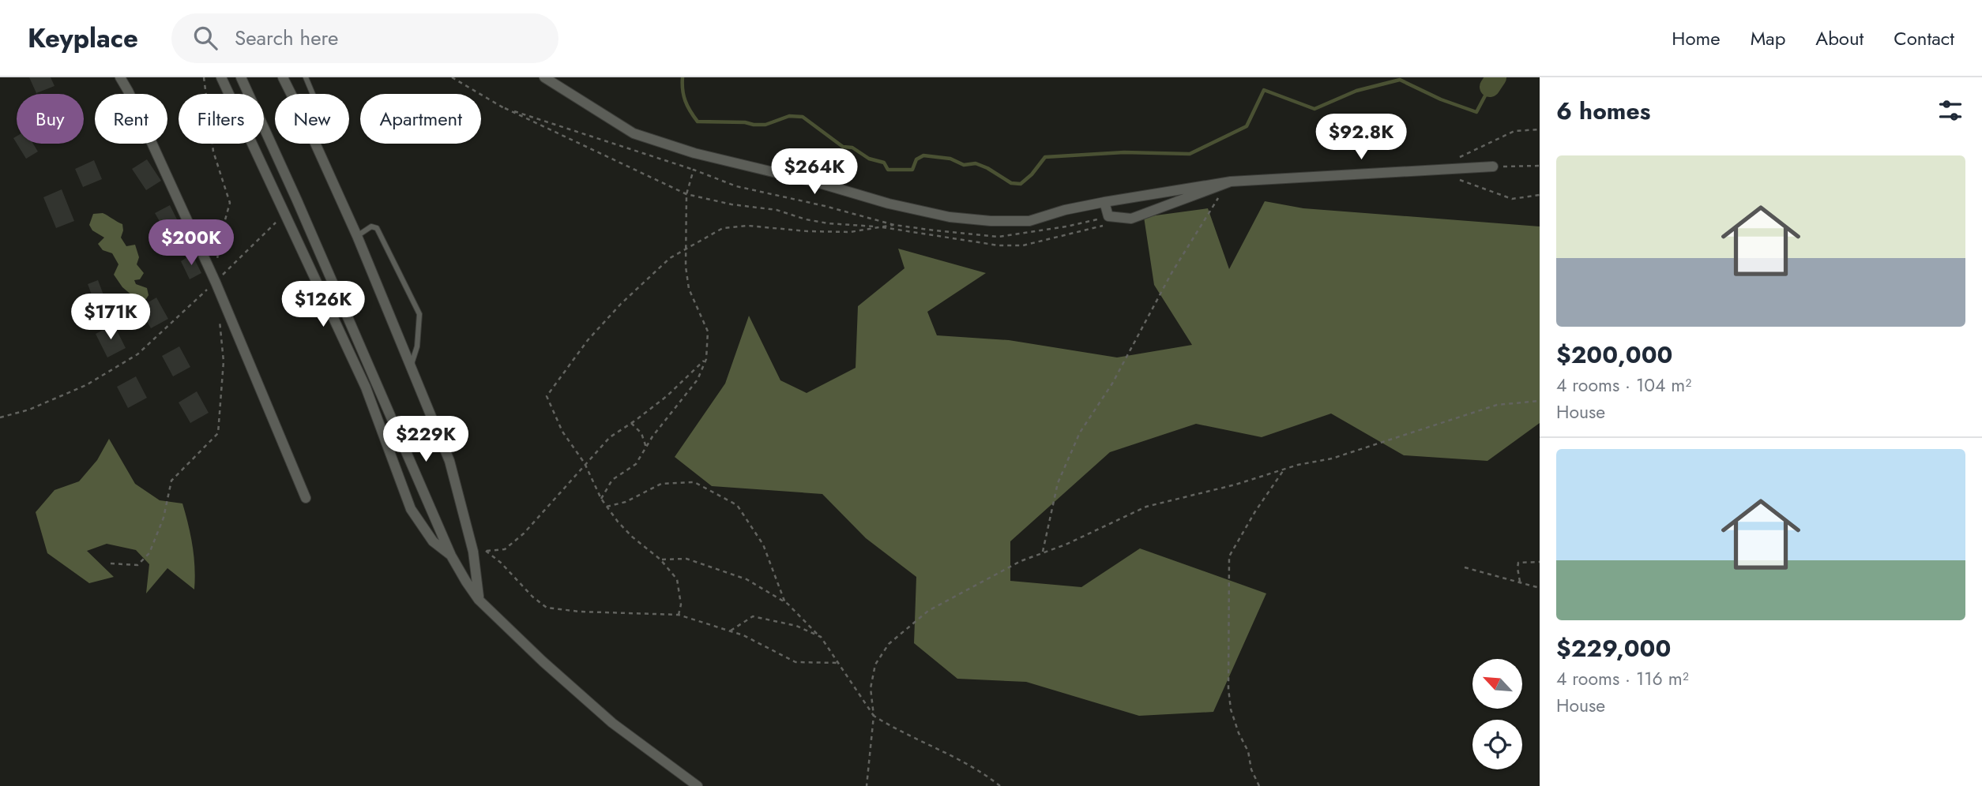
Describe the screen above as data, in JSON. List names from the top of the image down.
{
  "north": "top left",
  "page": {
    "header": "Keyplace",
    "search": "Search here",
    "nav": [
      "Home",
      "Map",
      "About",
      "Contact"
    ],
    "heading": "6 homes",
    "chip": [
      "Buy",
      "Rent",
      "Filters",
      "New",
      "Apartment"
    ],
    "price": [
      "$92.8K",
      "$264K",
      "$200K",
      "$126K",
      "$171K",
      "$229K"
    ],
    "list": [
      {
        "name": "$200,000",
        "note": "4 rooms · 104 m² · House"
      },
      {
        "name": "$229,000",
        "note": "4 rooms · 116 m² · House"
      }
    ]
  }
}
